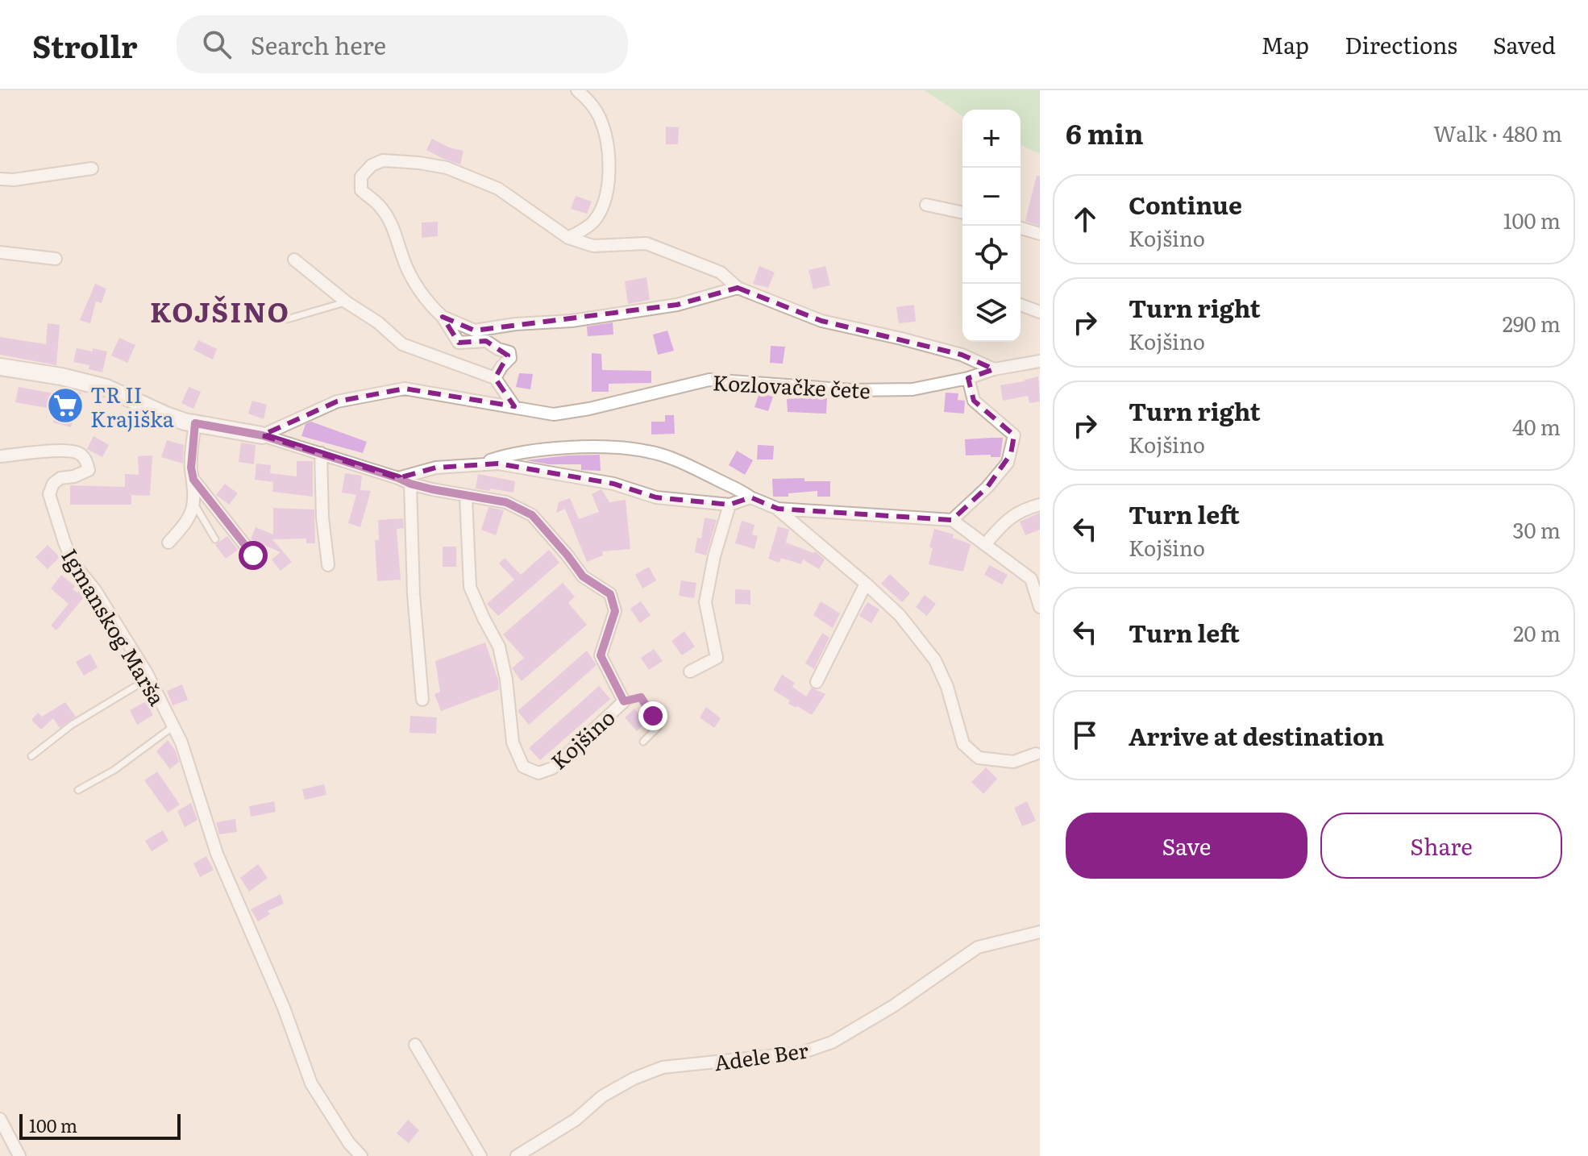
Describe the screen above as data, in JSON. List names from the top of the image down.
{
  "streets": {
    "street": [
      "Kozlovačke čete",
      "Igmanskog Marša",
      "Kojšino",
      "Adele Ber"
    ]
  },
  "crossings": [
    ["Kozlovačke čete", "Kojšino"]
  ],
  "districts": ["KOJŠINO"],
  "places": {
    "supermarket": ["TR II Krajiška"]
  },
  "scale_bar": "100 m",
  "page": {
    "header": "Strollr",
    "search": "Search here",
    "nav": ["Map", "Directions", "Saved"],
    "heading": ["6 min", "Walk · 480 m"],
    "map_buttons": ["+", "−"],
    "list": [
      ["Continue", "Kojšino", "100 m"],
      ["Turn right", "Kojšino", "290 m"],
      ["Turn right", "Kojšino", "40 m"],
      ["Turn left", "Kojšino", "30 m"],
      ["Turn left", "20 m"],
      "Arrive at destination"
    ],
    "buttons": ["Save", "Share"],
    "scale": "100 m"
  }
}
